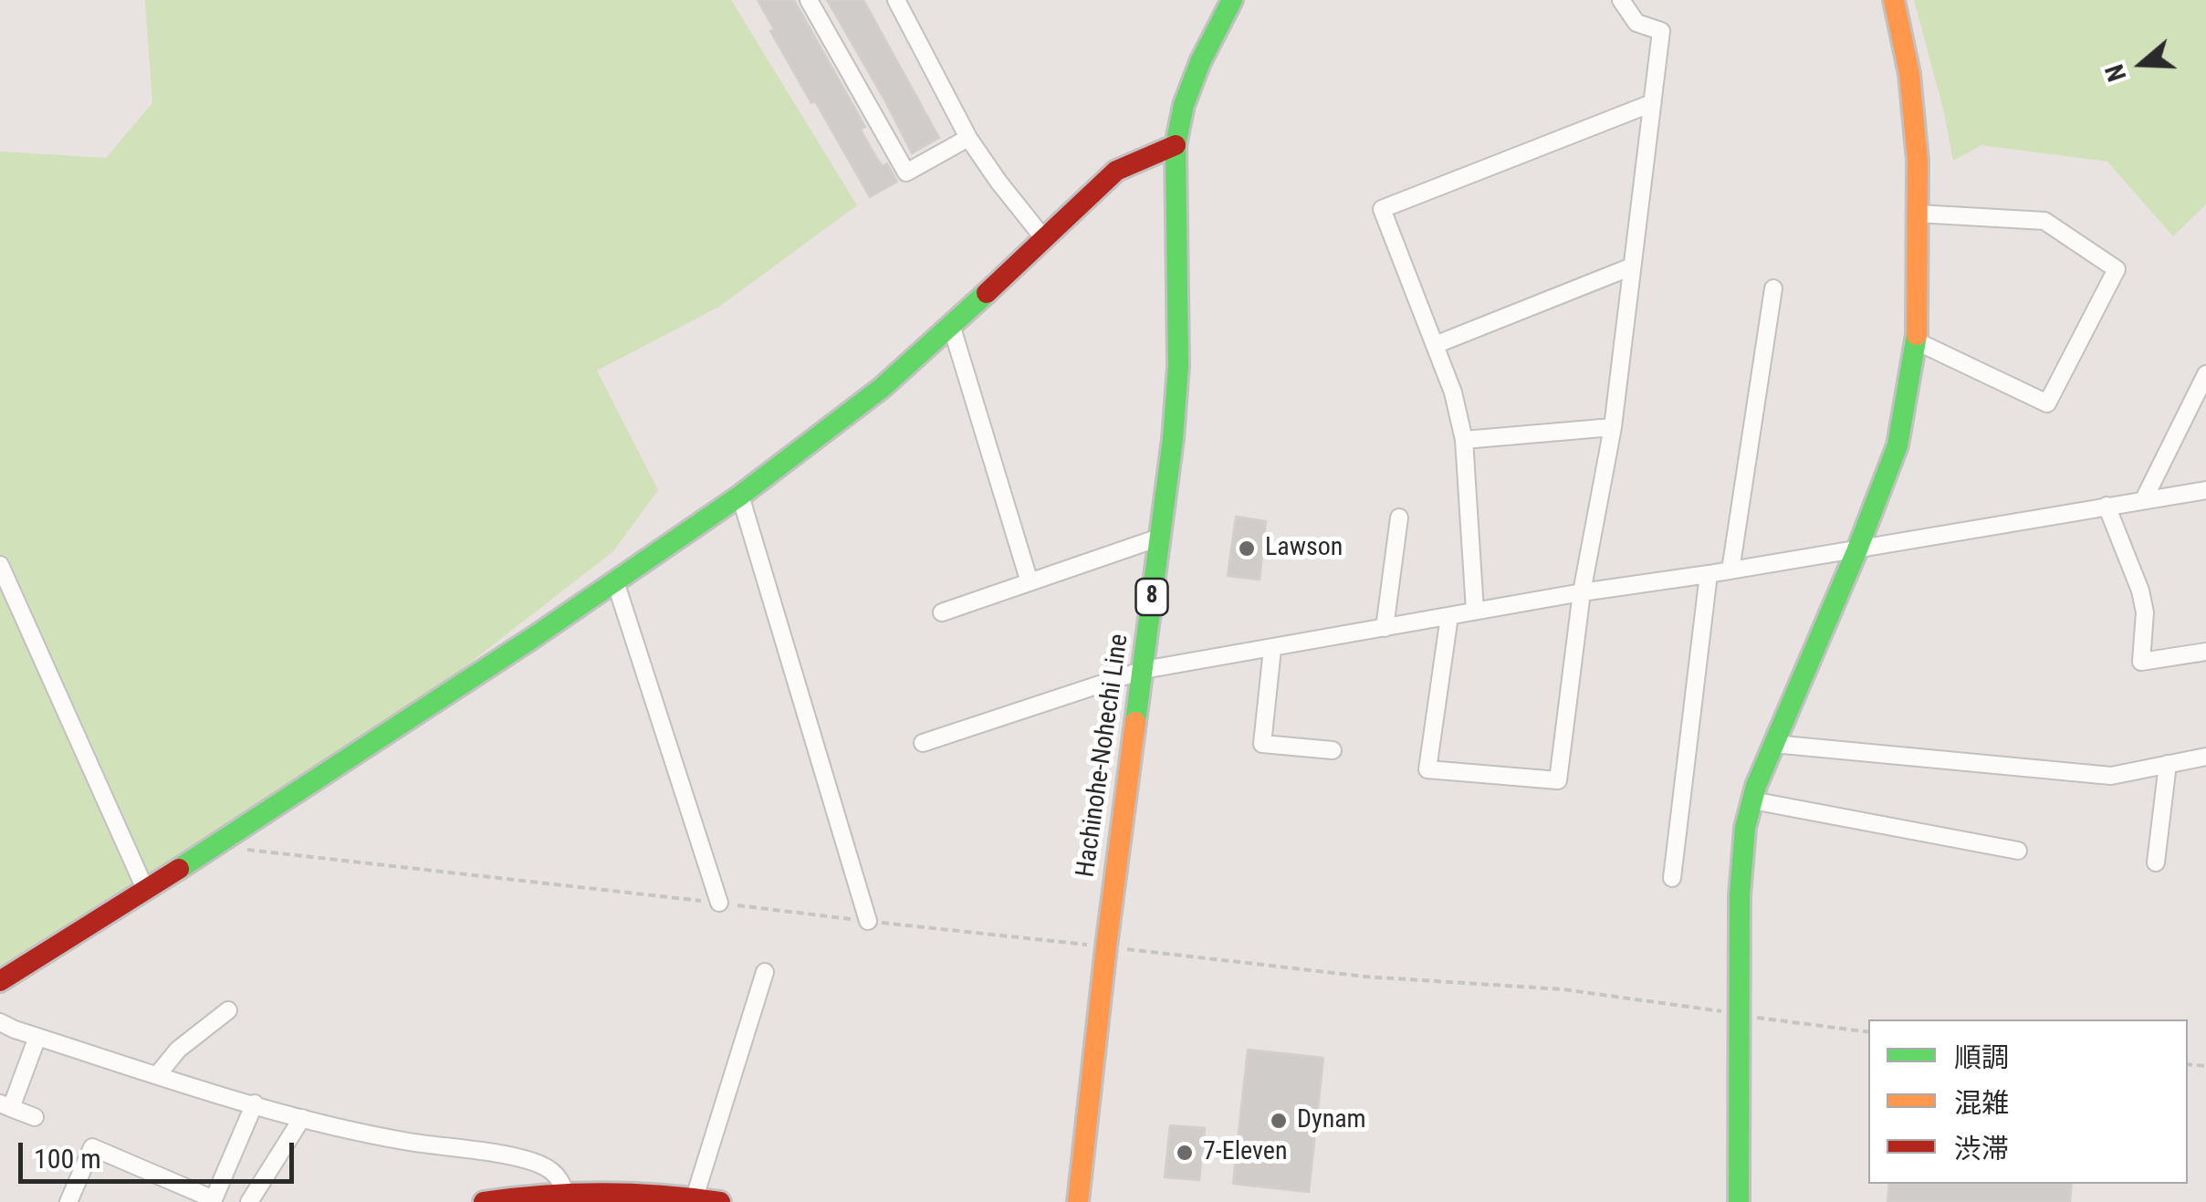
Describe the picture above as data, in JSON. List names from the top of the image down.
{
  "streets": {
    "street": ["8", "Hachinohe-Nohechi Line"]
  },
  "places": ["Lawson", "Dynam", "7-Eleven"],
  "legend": ["順調", "混雑", "渋滞"],
  "scale_bar": "100 m",
  "north": "left"
}
